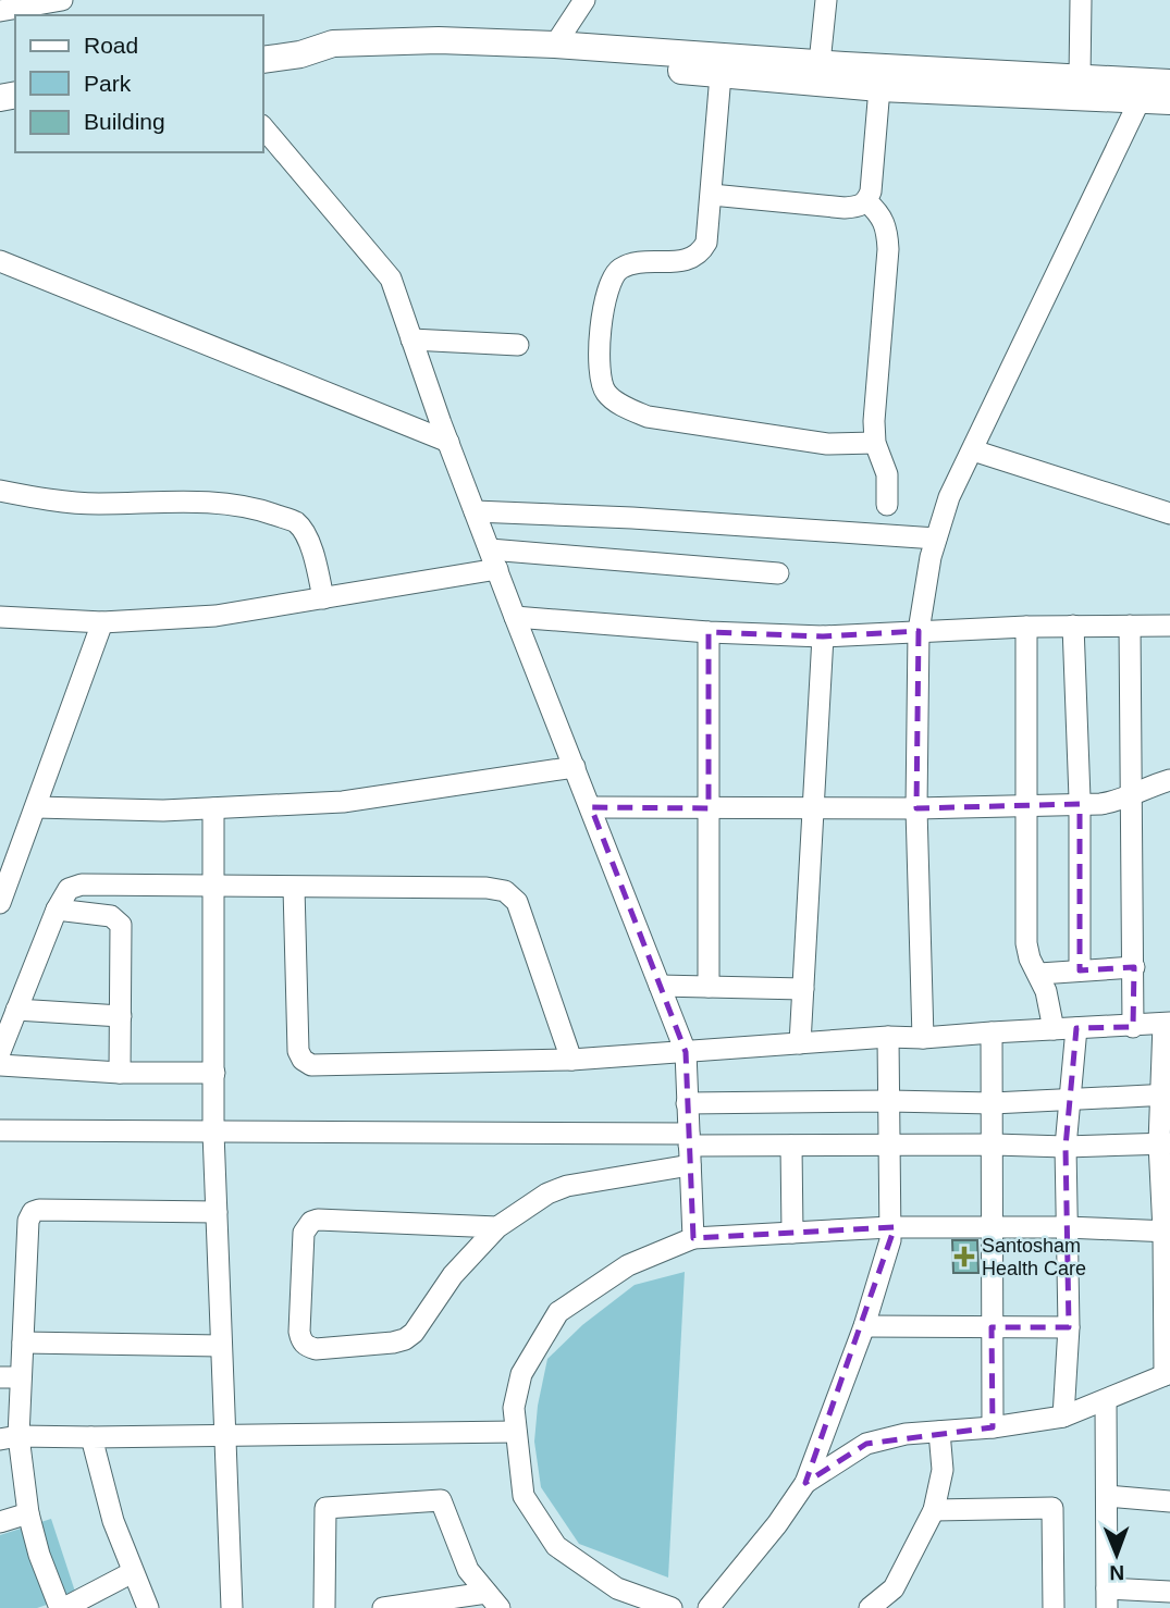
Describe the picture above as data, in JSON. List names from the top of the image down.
{
  "places": {
    "health": ["Santosham Health Care"]
  },
  "legend": ["Road", "Park", "Building"],
  "north": "bottom"
}
